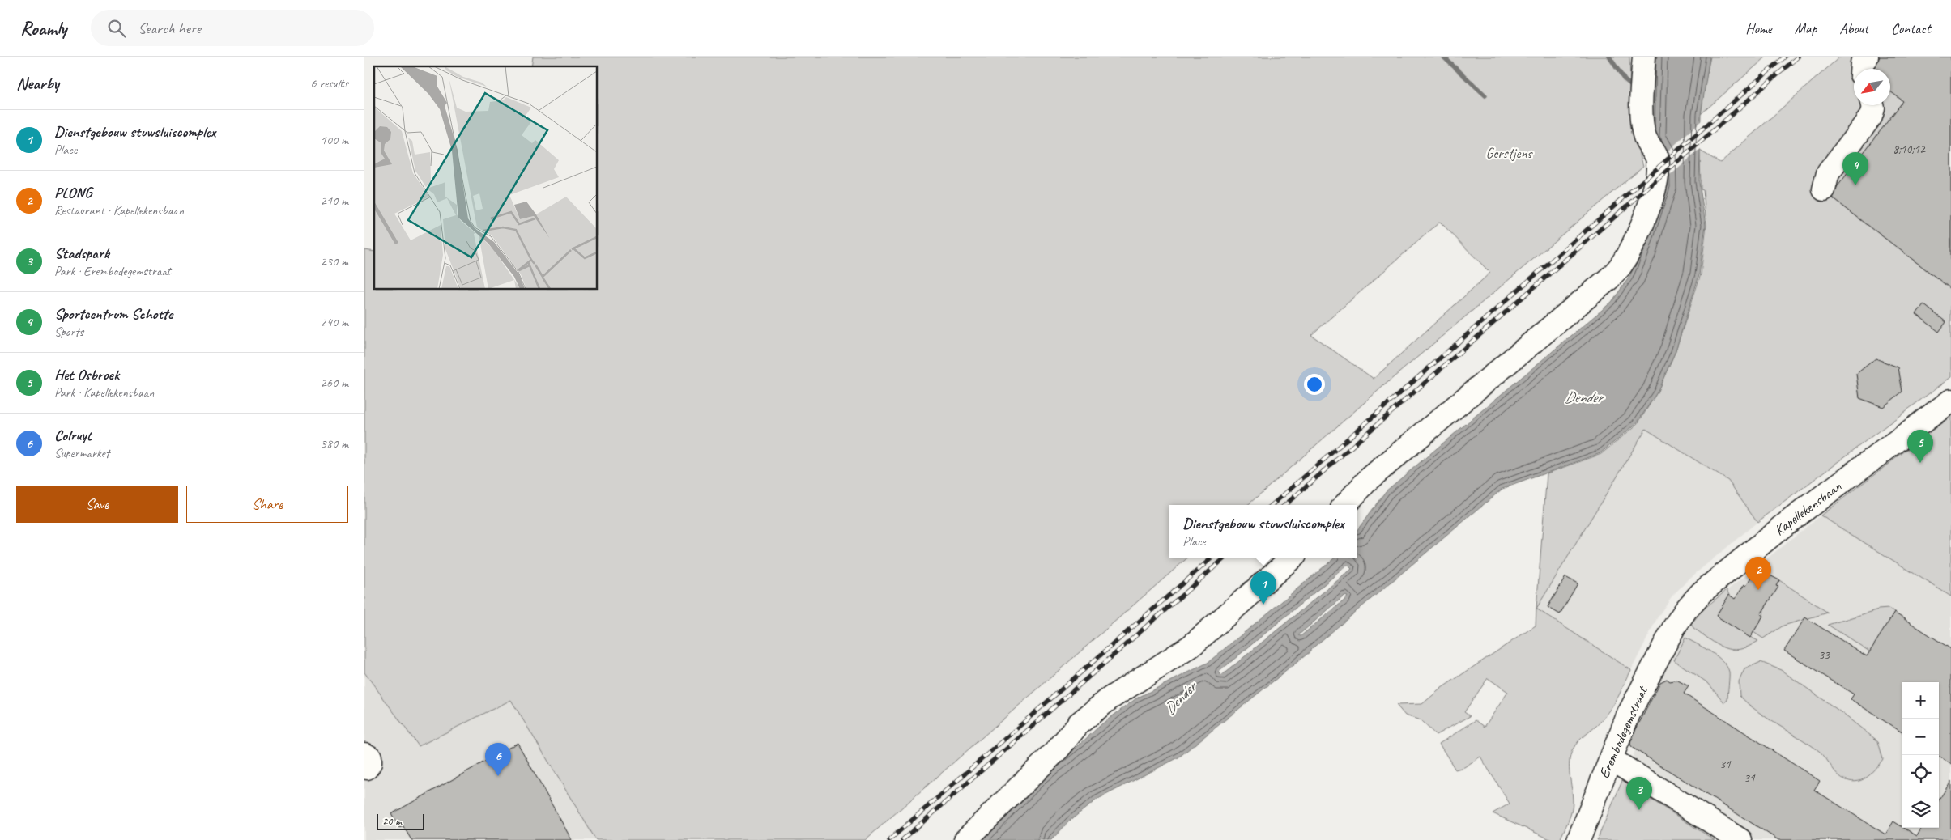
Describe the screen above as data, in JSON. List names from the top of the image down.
{
  "streets": {
    "street": ["Kapellekensbaan", "Erembodegemstraat"]
  },
  "crossings": [
    ["Kapellekensbaan", "Erembodegemstraat"]
  ],
  "water": ["Dender"],
  "parks": ["Gerstjens"],
  "house_numbers": [
    "8;10;12",
    "33",
    "31",
    "31"
  ],
  "scale_bar": "20 m",
  "north": "bottom left",
  "page": {
    "header": "Roamly",
    "search": "Search here",
    "nav": [
      "Home",
      "Map",
      "About",
      "Contact"
    ],
    "heading": ["Nearby", "6 results"],
    "list": [
      {
        "mark": "1",
        "name": "Dienstgebouw stuwsluiscomplex",
        "note": "Place",
        "value": "100 m"
      },
      {
        "mark": "2",
        "name": "PLONG",
        "note": "Restaurant · Kapellekensbaan",
        "value": "210 m"
      },
      {
        "mark": "3",
        "name": "Stadspark",
        "note": "Park · Erembodegemstraat",
        "value": "230 m"
      },
      {
        "mark": "4",
        "name": "Sportcentrum Schotte",
        "note": "Sports",
        "value": "240 m"
      },
      {
        "mark": "5",
        "name": "Het Osbroek",
        "note": "Park · Kapellekensbaan",
        "value": "260 m"
      },
      {
        "mark": "6",
        "name": "Colruyt",
        "note": "Supermarket",
        "value": "380 m"
      }
    ],
    "pins": [
      "4",
      "5",
      "2",
      "1",
      "6",
      "3"
    ],
    "buttons": ["Save", "Share"],
    "popup": ["Dienstgebouw stuwsluiscomplex", "Place"],
    "map_buttons": ["+", "−"],
    "scale": "20 m"
  }
}
